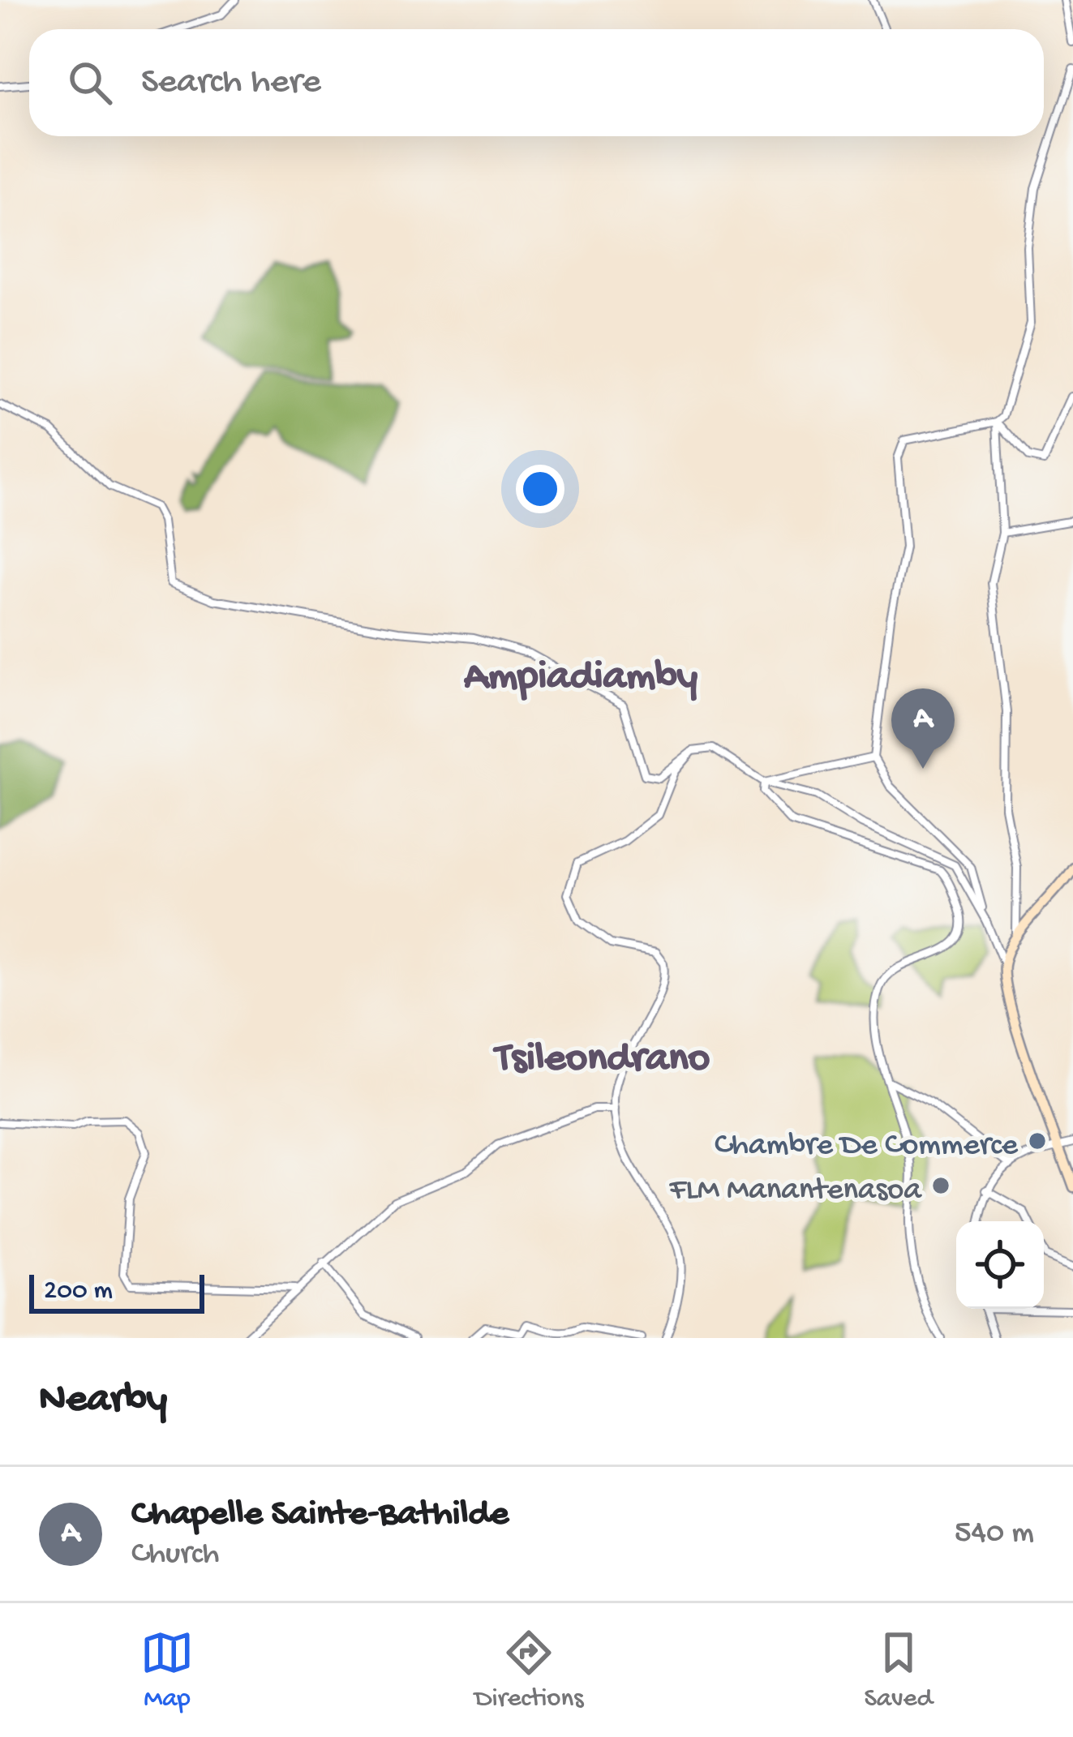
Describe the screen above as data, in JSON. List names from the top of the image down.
{
  "districts": ["Ampiadiamby", "Tsileondrano"],
  "places": ["Chambre De Commerce", "FLM Manantenasoa"],
  "scale_bar": "200 m",
  "page": {
    "search": "Search here",
    "pins": "A",
    "scale": "200 m",
    "heading": "Nearby",
    "list": [
      {
        "mark": "A",
        "name": "Chapelle Sainte-Bathilde",
        "note": "Church",
        "value": "540 m"
      }
    ],
    "nav": ["Map", "Directions", "Saved"]
  }
}
